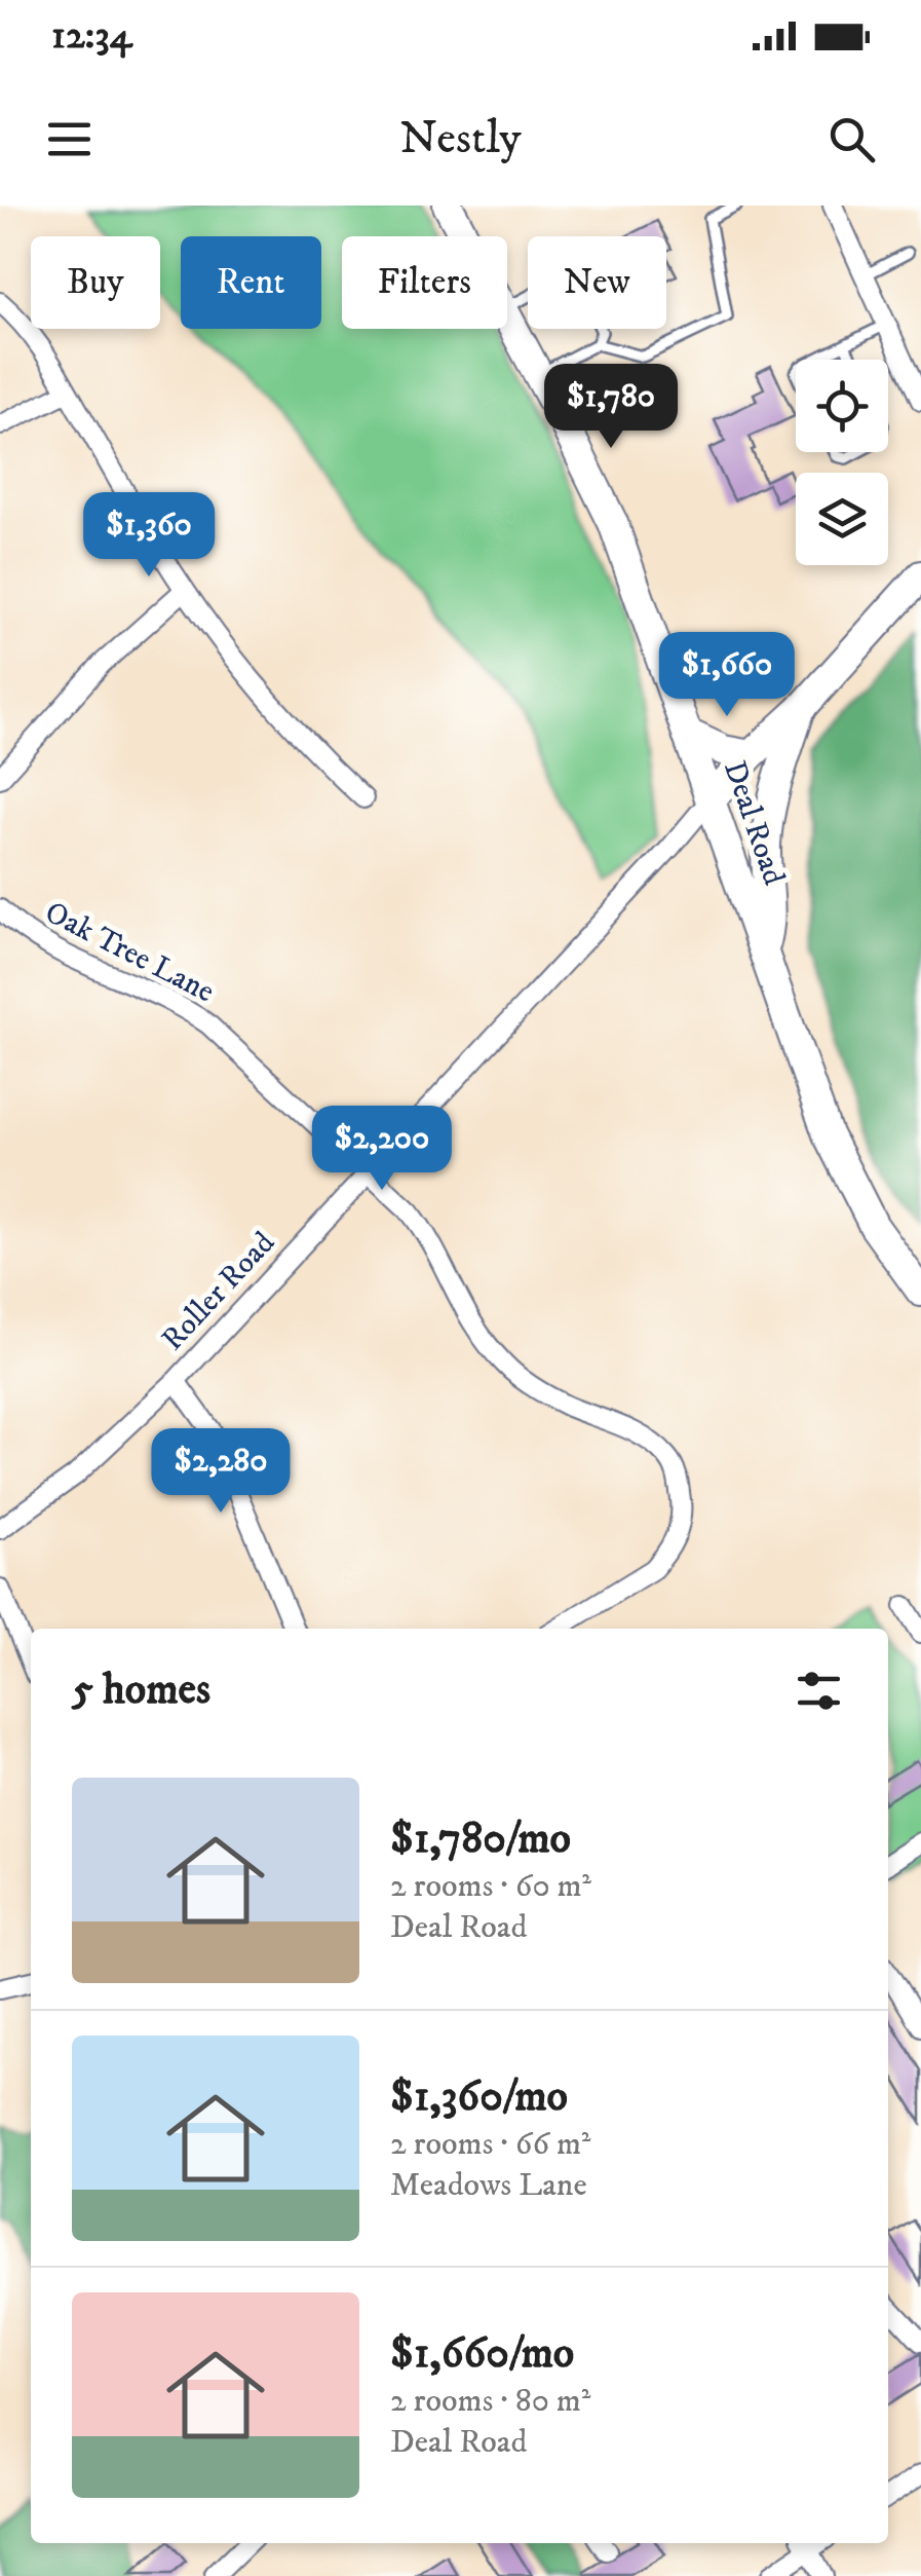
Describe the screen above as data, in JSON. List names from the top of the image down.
{
  "streets": {
    "street": ["Deal Road", "Oak Tree Lane", "Roller Road"]
  },
  "crossings": [
    ["Deal Road", "Roller Road"],
    ["Oak Tree Lane", "Roller Road"]
  ],
  "page": {
    "status": "12:34",
    "header": "Nestly",
    "chip": [
      "Buy",
      "Rent",
      "Filters",
      "New"
    ],
    "price": [
      "$1,780",
      "$1,360",
      "$1,660",
      "$2,200",
      "$2,280"
    ],
    "heading": "5 homes",
    "list": [
      {
        "name": "$1,780/mo",
        "note": "2 rooms · 60 m² · Deal Road"
      },
      {
        "name": "$1,360/mo",
        "note": "2 rooms · 66 m² · Meadows Lane"
      },
      {
        "name": "$1,660/mo",
        "note": "2 rooms · 80 m² · Deal Road"
      }
    ]
  }
}
